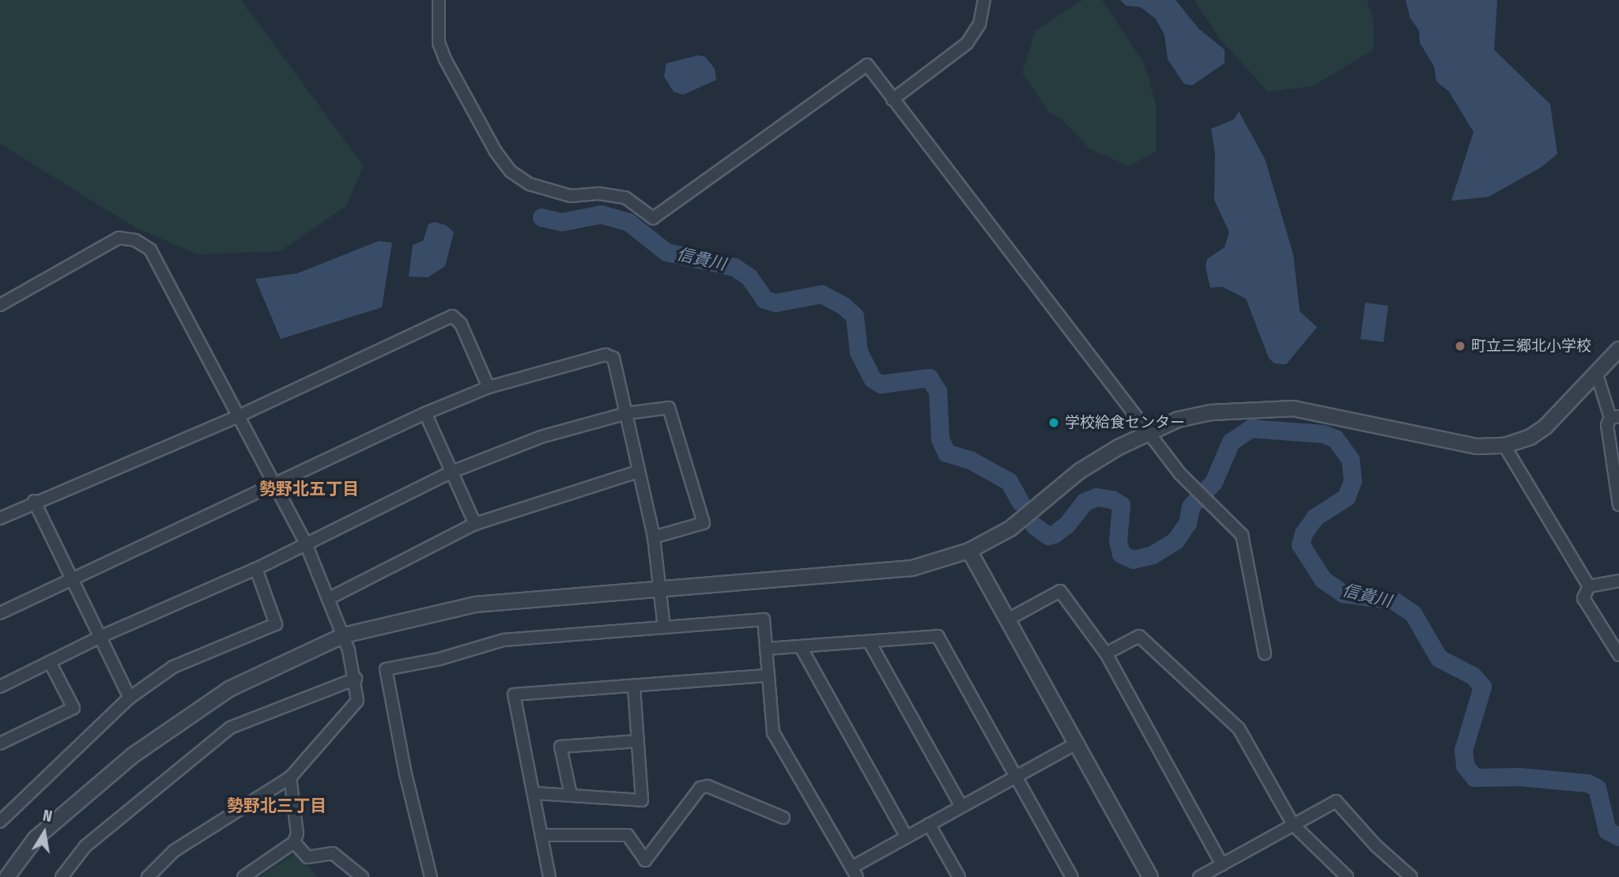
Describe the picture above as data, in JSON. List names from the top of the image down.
{
  "districts": ["勢野北五丁目", "勢野北三丁目"],
  "water": ["信貴川"],
  "places": ["町立三郷北小学校", "学校給食センター"],
  "north": "top"
}
